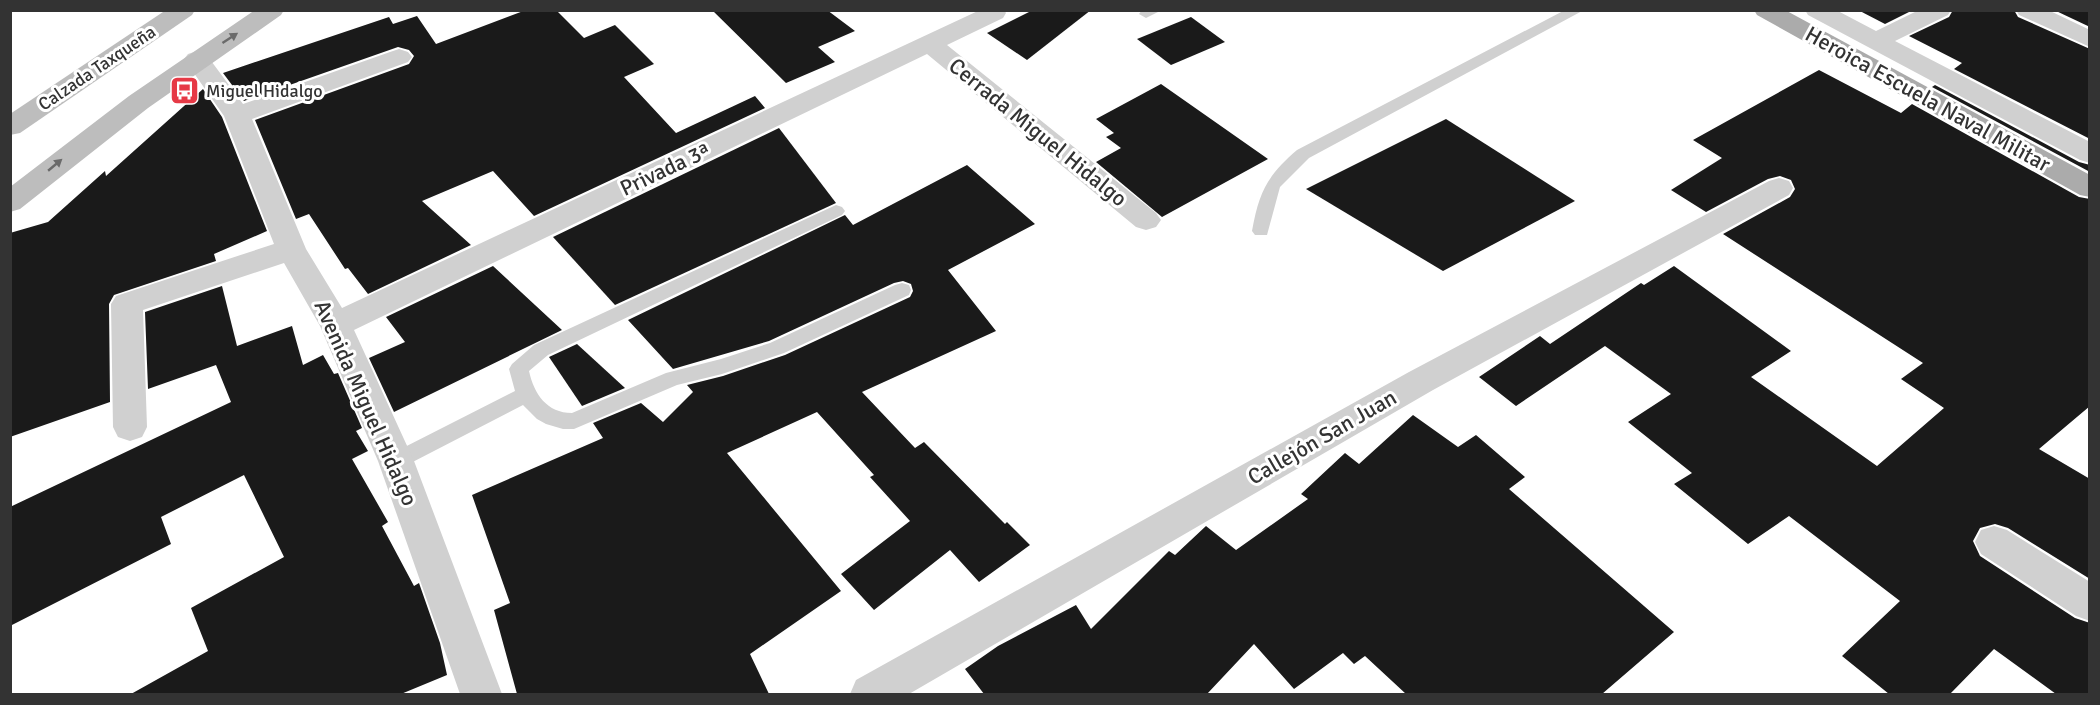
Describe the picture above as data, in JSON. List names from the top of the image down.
{
  "streets": {
    "main road": ["Calzada Taxqueña", "Heroica Escuela Naval Militar"],
    "street": [
      "Cerrada Miguel Hidalgo",
      "Privada 3ª",
      "Avenida Miguel Hidalgo",
      "Callejón San Juan"
    ]
  },
  "crossings": [
    ["Cerrada Miguel Hidalgo", "Privada 3ª"],
    ["Privada 3ª", "Avenida Miguel Hidalgo"]
  ],
  "places": {
    "bus stop": ["Miguel Hidalgo"]
  }
}
